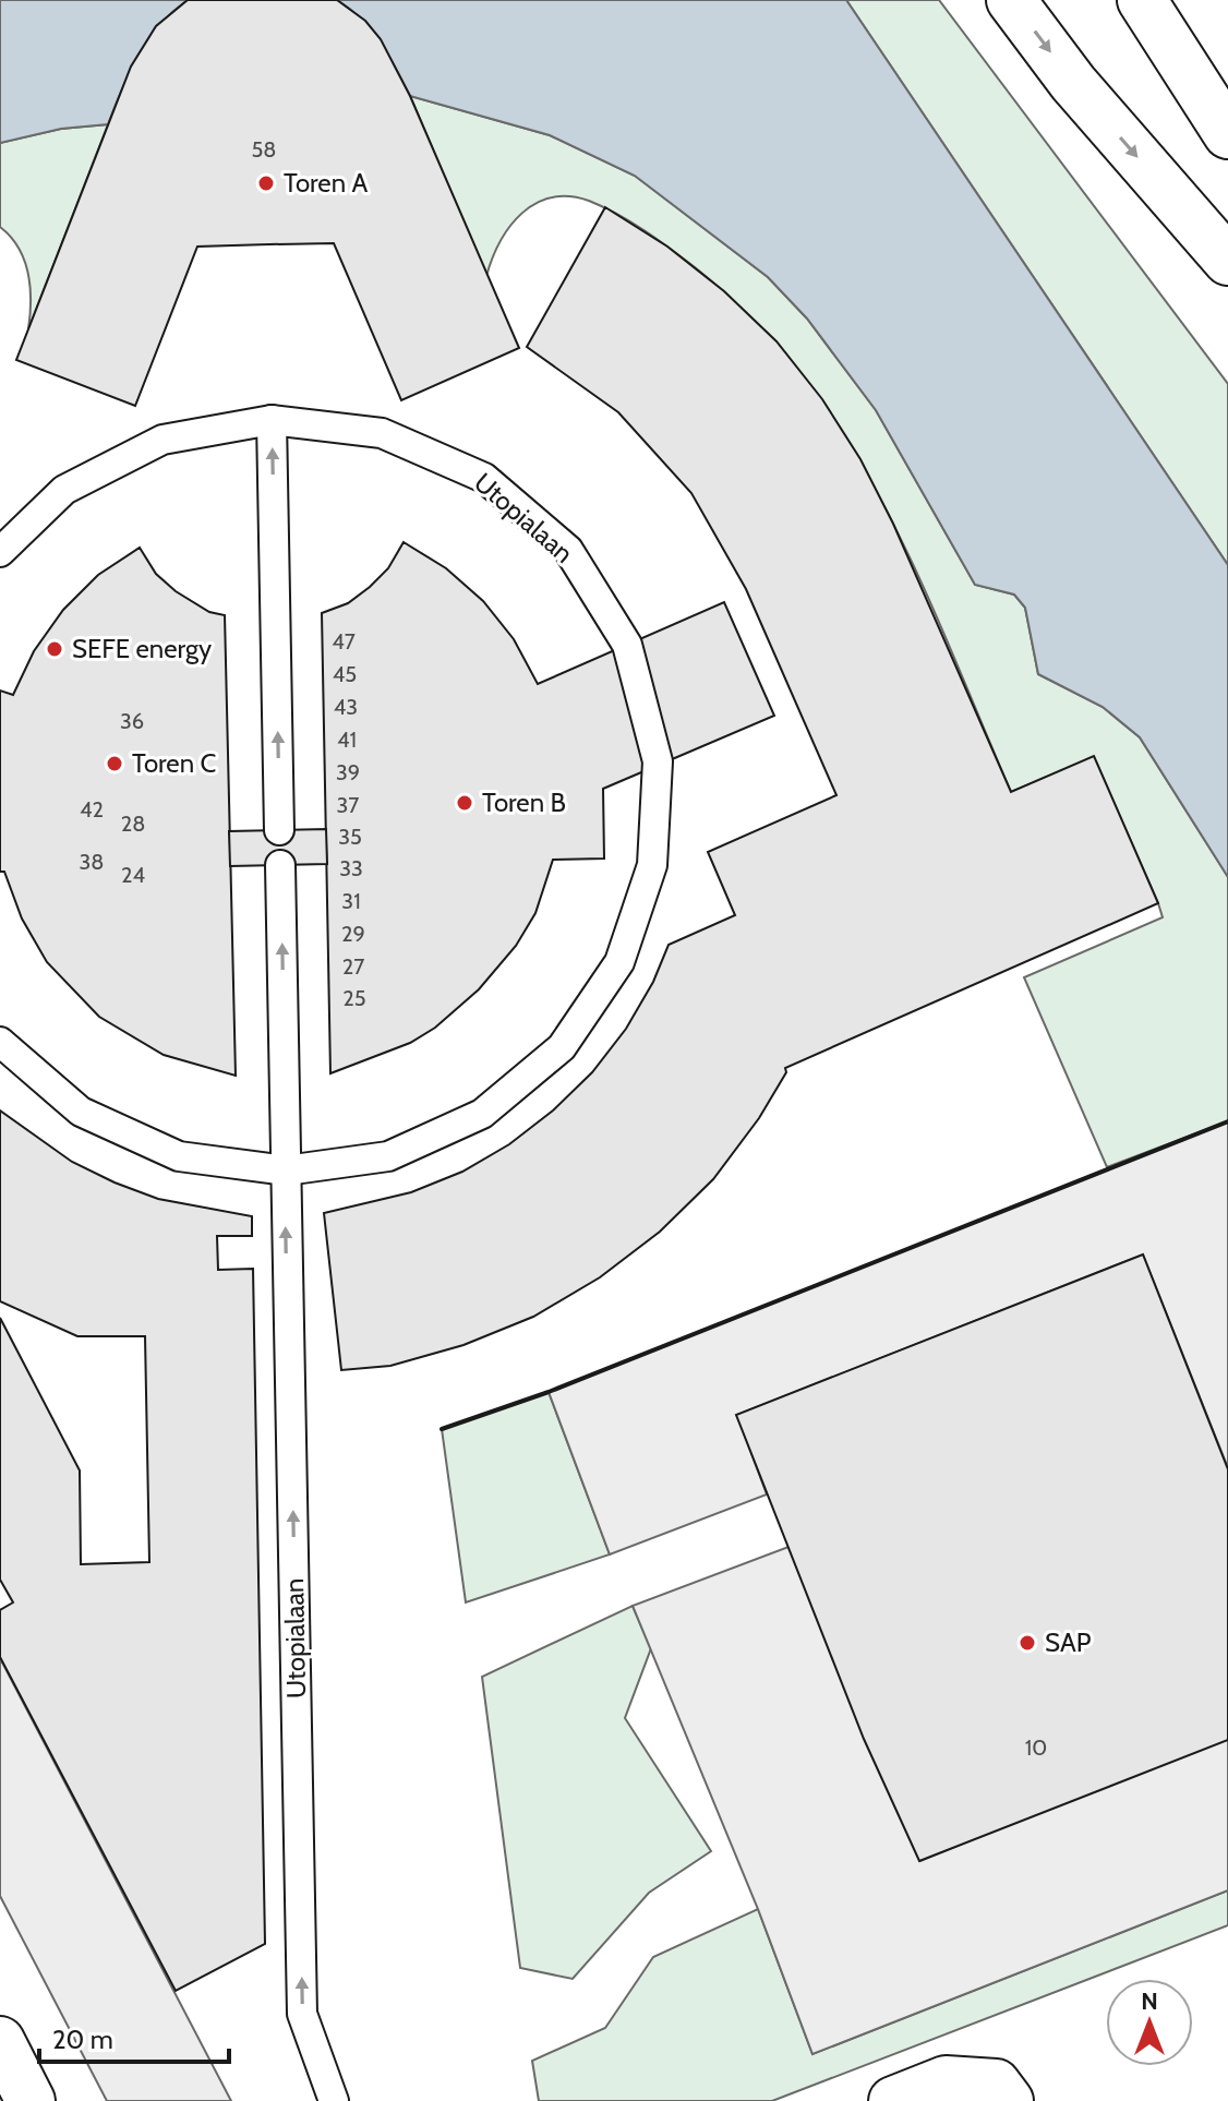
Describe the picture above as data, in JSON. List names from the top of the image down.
{
  "streets": {
    "lane": ["Utopialaan"]
  },
  "one_way": ["Utopialaan"],
  "places": [
    "Toren A",
    "SEFE energy",
    "Toren C",
    "Toren B",
    "SAP"
  ],
  "house_numbers": [
    "58",
    "47",
    "45",
    "43",
    "36",
    "41",
    "39",
    "37",
    "42",
    "28",
    "35",
    "38",
    "33",
    "24",
    "31",
    "29",
    "27",
    "25",
    "10"
  ],
  "scale_bar": "20 m",
  "north": "top"
}
